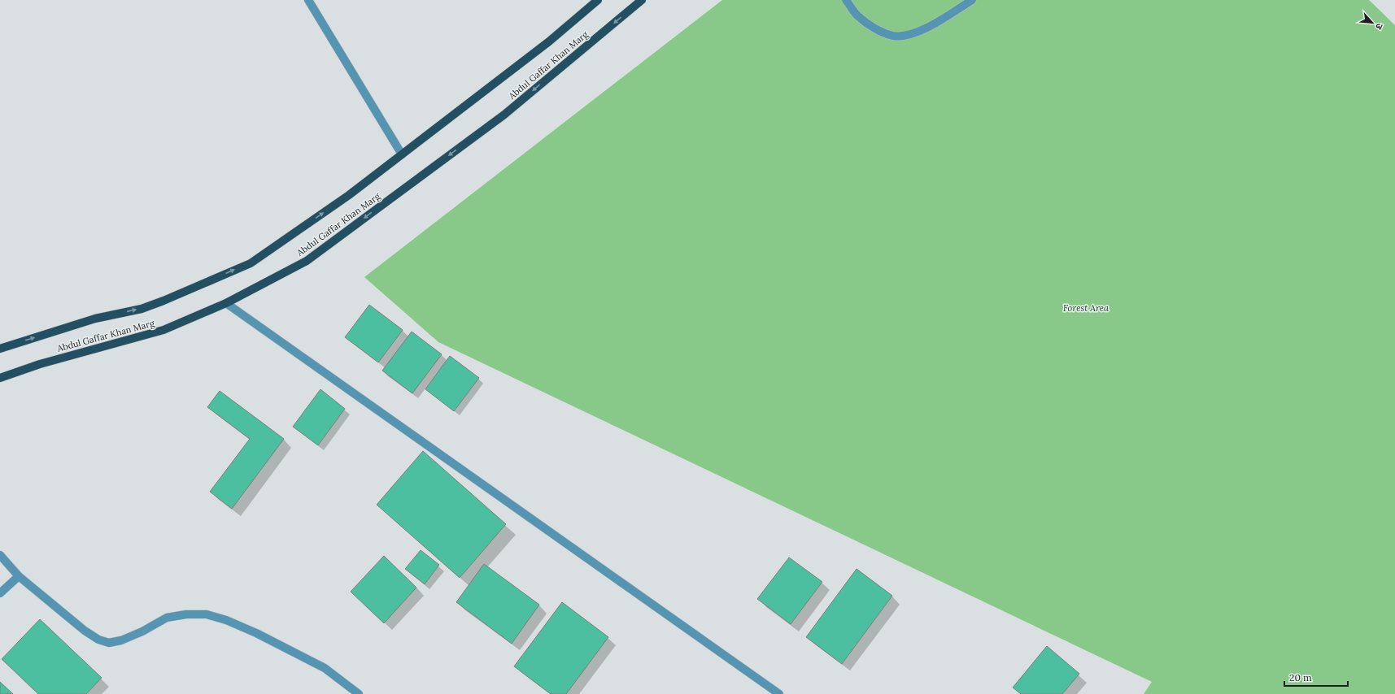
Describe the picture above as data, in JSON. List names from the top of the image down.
{
  "streets": {
    "main road": ["Abdul Gaffar Khan Marg"]
  },
  "parks": ["Forest Area"],
  "scale_bar": "20 m",
  "north": "bottom right"
}
